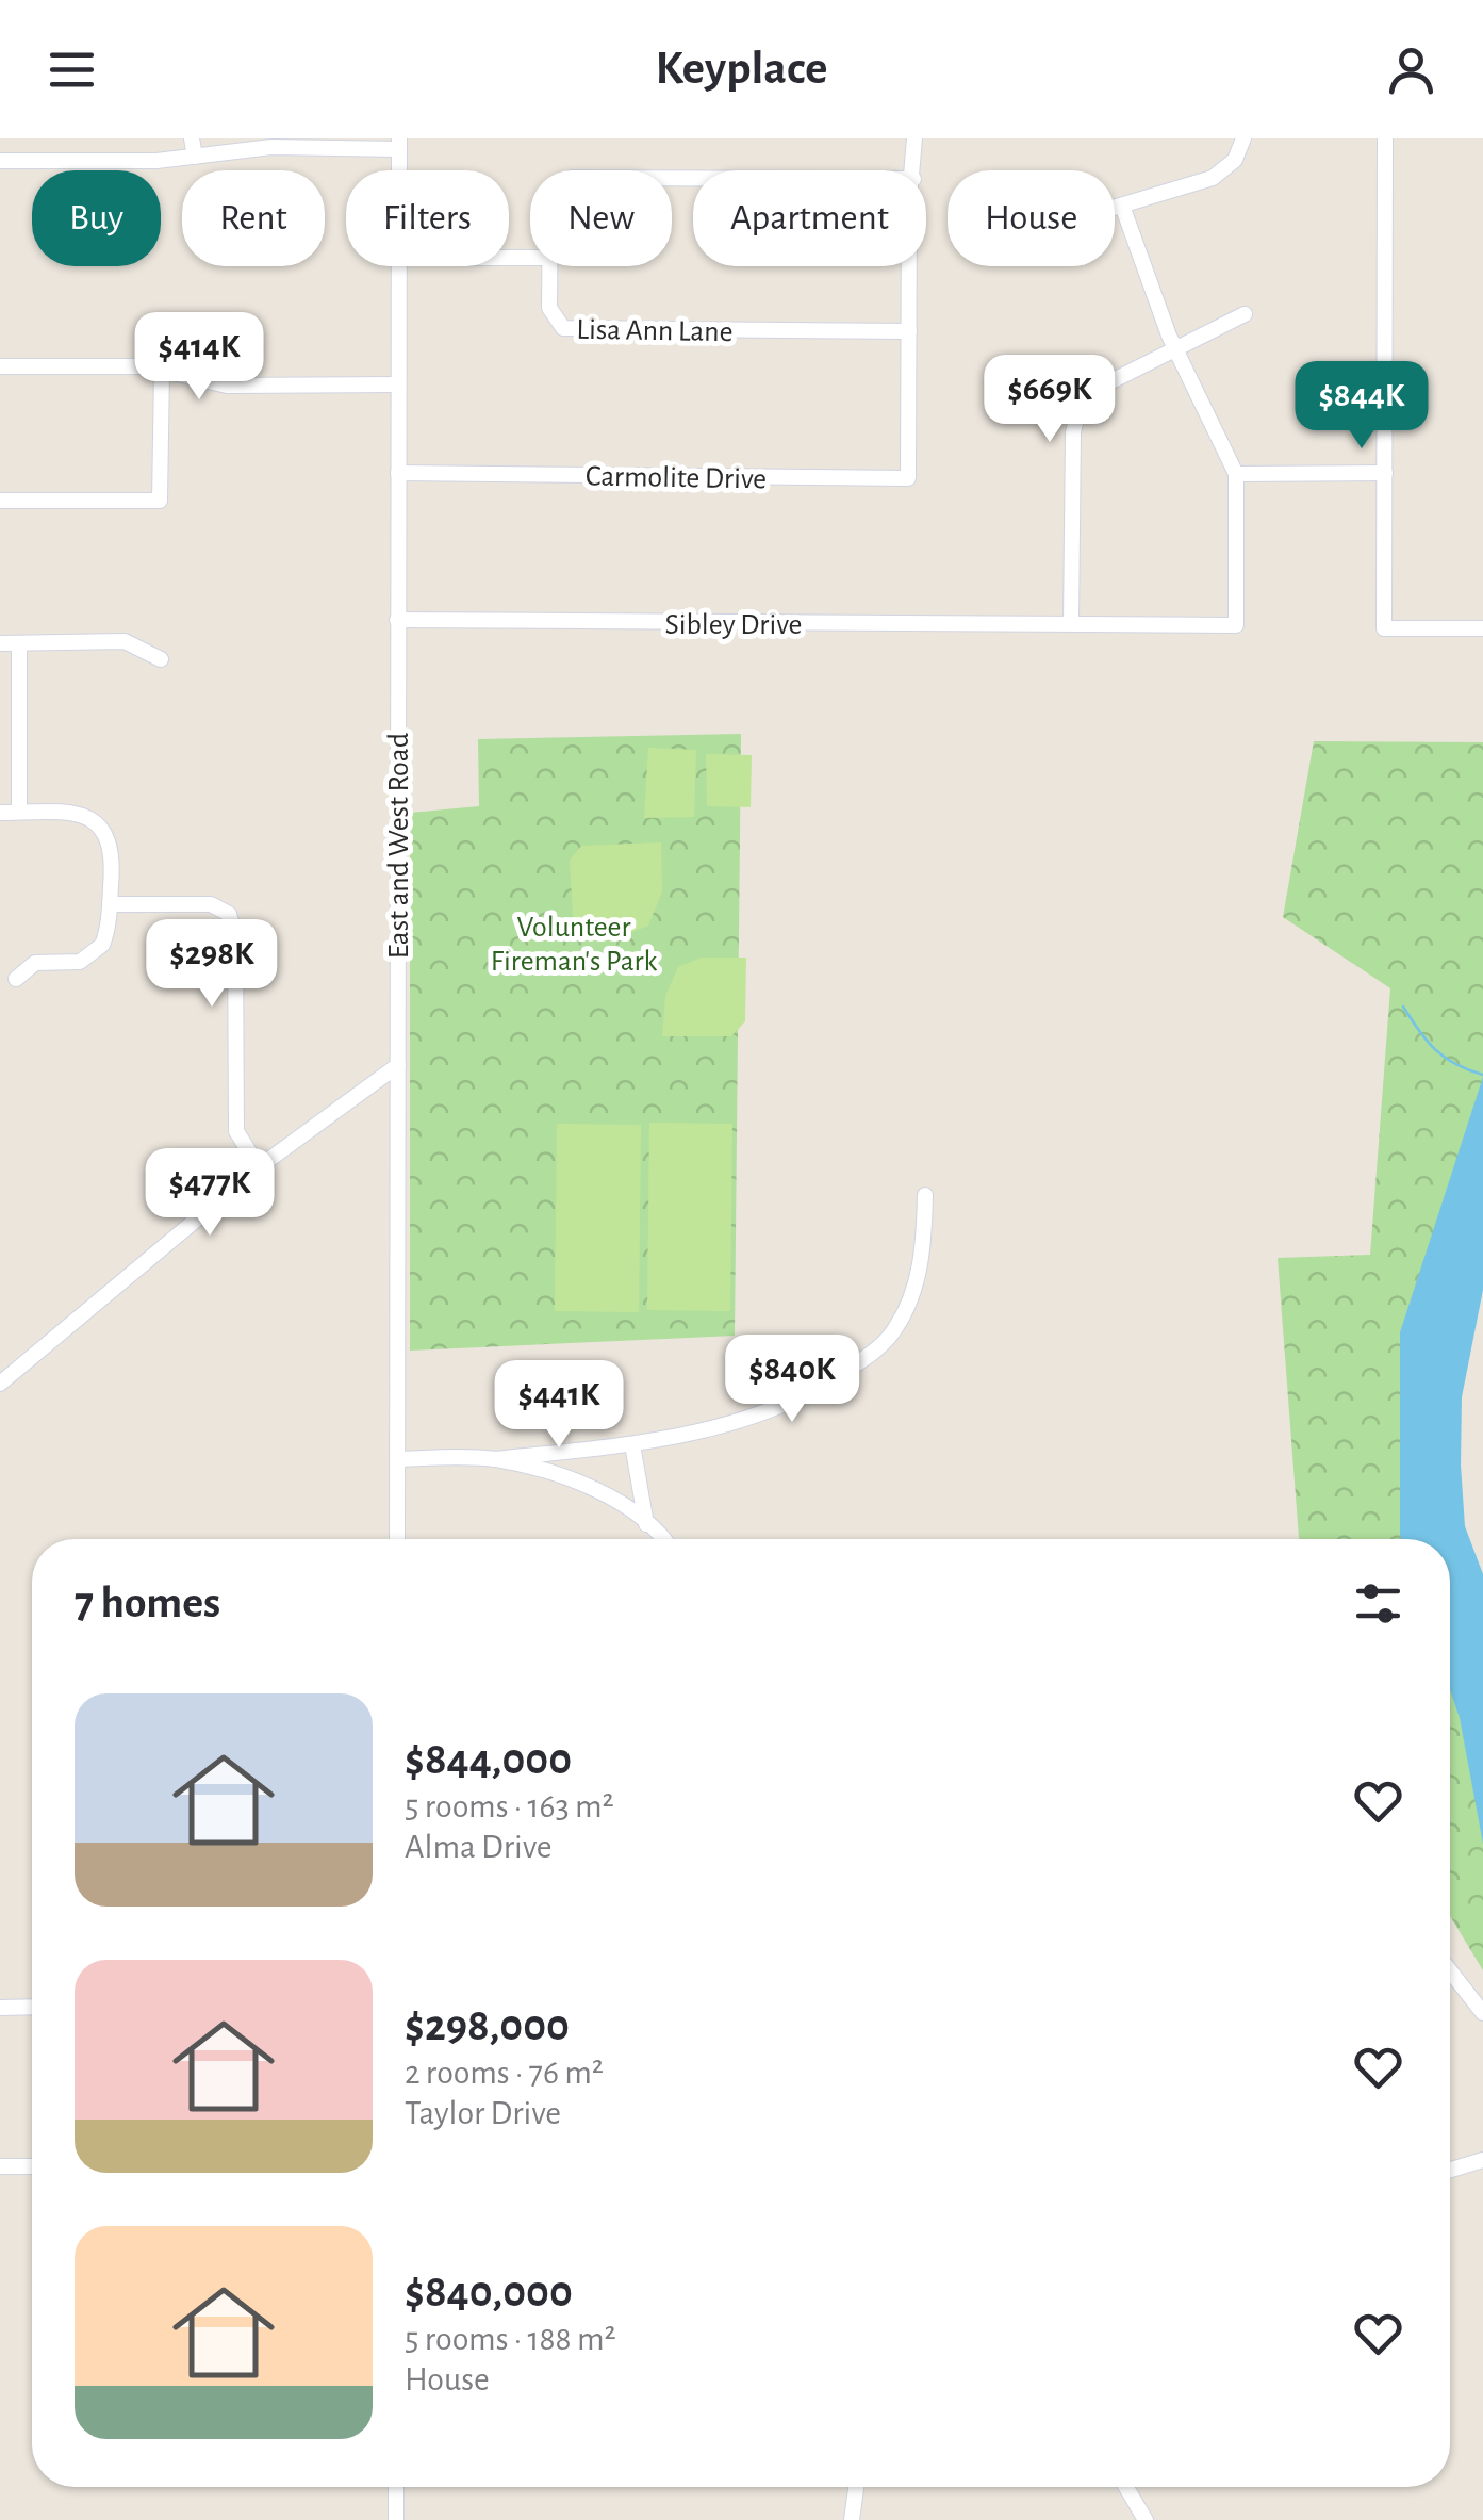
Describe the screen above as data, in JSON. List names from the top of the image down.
{
  "streets": {
    "street": [
      "Lisa Ann Lane",
      "Carmolite Drive",
      "Sibley Drive",
      "East and West Road"
    ]
  },
  "crossings": [
    ["Lisa Ann Lane", "Carmolite Drive"],
    ["Carmolite Drive", "East and West Road"],
    ["Sibley Drive", "East and West Road"]
  ],
  "parks": ["Volunteer Fireman's Park"],
  "page": {
    "header": "Keyplace",
    "chip": [
      "Buy",
      "Rent",
      "Filters",
      "New",
      "Apartment",
      "House"
    ],
    "price": [
      "$414K",
      "$669K",
      "$844K",
      "$298K",
      "$477K",
      "$840K",
      "$441K"
    ],
    "heading": "7 homes",
    "list": [
      {
        "name": "$844,000",
        "note": "5 rooms · 163 m² · Alma Drive"
      },
      {
        "name": "$298,000",
        "note": "2 rooms · 76 m² · Taylor Drive"
      },
      {
        "name": "$840,000",
        "note": "5 rooms · 188 m² · House"
      }
    ]
  }
}
